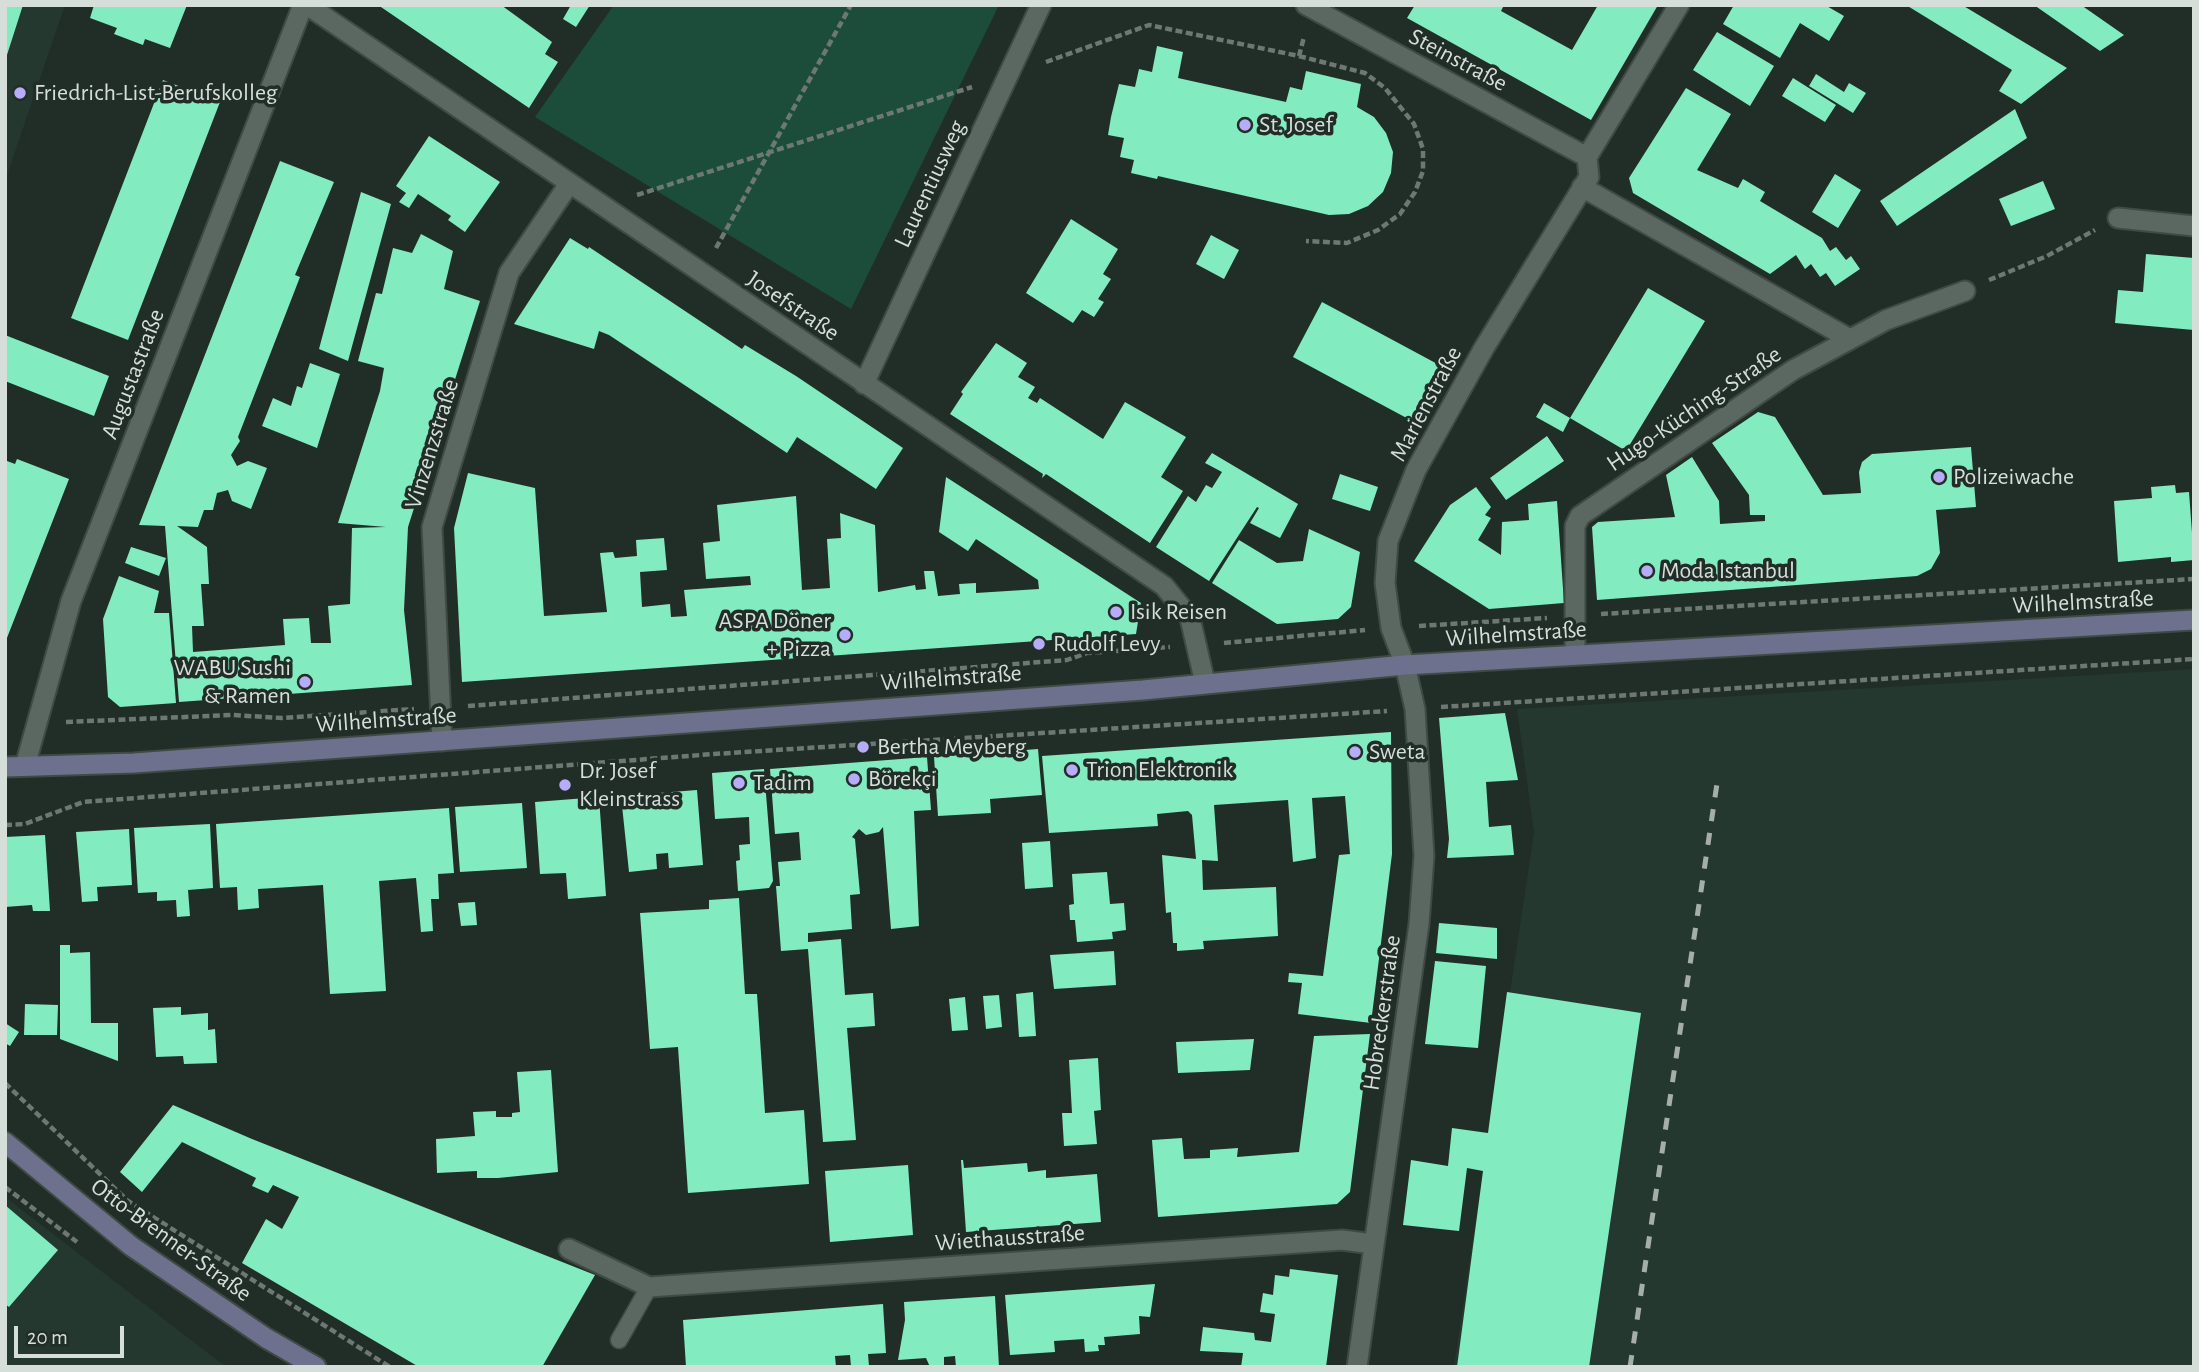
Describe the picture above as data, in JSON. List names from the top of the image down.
{
  "streets": {
    "main road": ["Wilhelmstraße", "Otto-Brenner-Straße"],
    "street": [
      "Steinstraße",
      "Laurentiusweg",
      "Josefstraße",
      "Augustastraße",
      "Marienstraße",
      "Hugo-Küching-Straße",
      "Vinzenzstraße",
      "Hobreckerstraße",
      "Wiethausstraße"
    ]
  },
  "crossings": [
    ["Steinstraße", "Marienstraße"],
    ["Laurentiusweg", "Josefstraße"],
    ["Josefstraße", "Augustastraße"],
    ["Josefstraße", "Vinzenzstraße"],
    ["Josefstraße", "Wilhelmstraße"],
    ["Augustastraße", "Wilhelmstraße"],
    ["Marienstraße", "Wilhelmstraße"],
    ["Marienstraße", "Hobreckerstraße"],
    ["Hugo-Küching-Straße", "Wilhelmstraße"],
    ["Vinzenzstraße", "Wilhelmstraße"],
    ["Wilhelmstraße", "Hobreckerstraße"],
    ["Hobreckerstraße", "Wiethausstraße"]
  ],
  "places": [
    "Friedrich-List-Berufskolleg",
    "St. Josef",
    "Polizeiwache",
    "Moda Istanbul",
    "Isik Reisen",
    "ASPA Döner + Pizza",
    "Rudolf Levy",
    "WABU Sushi & Ramen",
    "Bertha Meyberg",
    "Sweta",
    "Trion Elektronik",
    "Börekçi",
    "Tadim",
    "Dr. Josef Kleinstrass"
  ],
  "scale_bar": "20 m"
}
